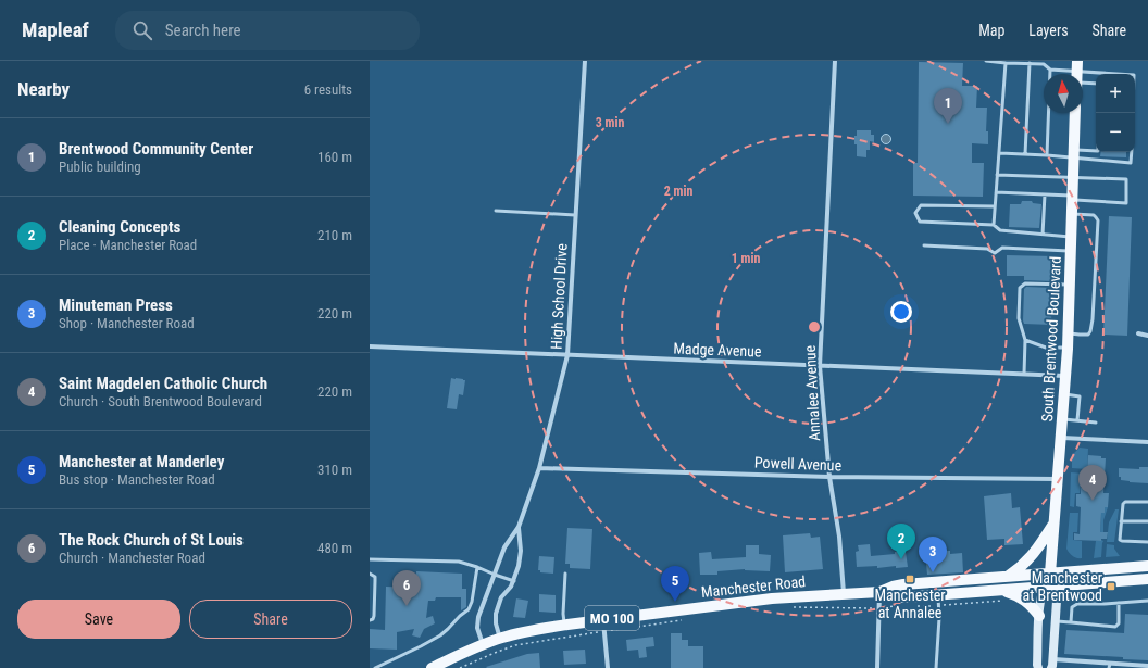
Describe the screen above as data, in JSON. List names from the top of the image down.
{
  "streets": {
    "main road": ["South Brentwood Boulevard", "Manchester Road", "MO 100"],
    "street": [
      "High School Drive",
      "Madge Avenue",
      "Annalee Avenue",
      "Powell Avenue"
    ]
  },
  "crossings": [
    ["High School Drive", "Madge Avenue"],
    ["High School Drive", "Powell Avenue"],
    ["High School Drive", "Manchester Road"],
    ["South Brentwood Boulevard", "Madge Avenue"],
    ["South Brentwood Boulevard", "Powell Avenue"],
    ["South Brentwood Boulevard", "Manchester Road"],
    ["Madge Avenue", "Annalee Avenue"],
    ["Annalee Avenue", "Powell Avenue"],
    ["Annalee Avenue", "Manchester Road"]
  ],
  "places": {
    "transit": ["Manchester at Annalee", "Manchester at Brentwood"]
  },
  "north": "top",
  "page": {
    "header": "Mapleaf",
    "search": "Search here",
    "nav": ["Map", "Layers", "Share"],
    "heading": ["Nearby", "6 results"],
    "map_buttons": ["+", "−"],
    "pins": [
      "1",
      "4",
      "2",
      "3",
      "5",
      "6"
    ],
    "list": [
      {
        "mark": "1",
        "name": "Brentwood Community Center",
        "note": "Public building",
        "value": "160 m"
      },
      {
        "mark": "2",
        "name": "Cleaning Concepts",
        "note": "Place · Manchester Road",
        "value": "210 m"
      },
      {
        "mark": "3",
        "name": "Minuteman Press",
        "note": "Shop · Manchester Road",
        "value": "220 m"
      },
      {
        "mark": "4",
        "name": "Saint Magdelen Catholic Church",
        "note": "Church · South Brentwood Boulevard",
        "value": "220 m"
      },
      {
        "mark": "5",
        "name": "Manchester at Manderley",
        "note": "Bus stop · Manchester Road",
        "value": "310 m"
      },
      {
        "mark": "6",
        "name": "The Rock Church of St Louis",
        "note": "Church · Manchester Road",
        "value": "480 m"
      }
    ],
    "buttons": ["Save", "Share"]
  },
  "rings": ["3 min", "2 min", "1 min"]
}
